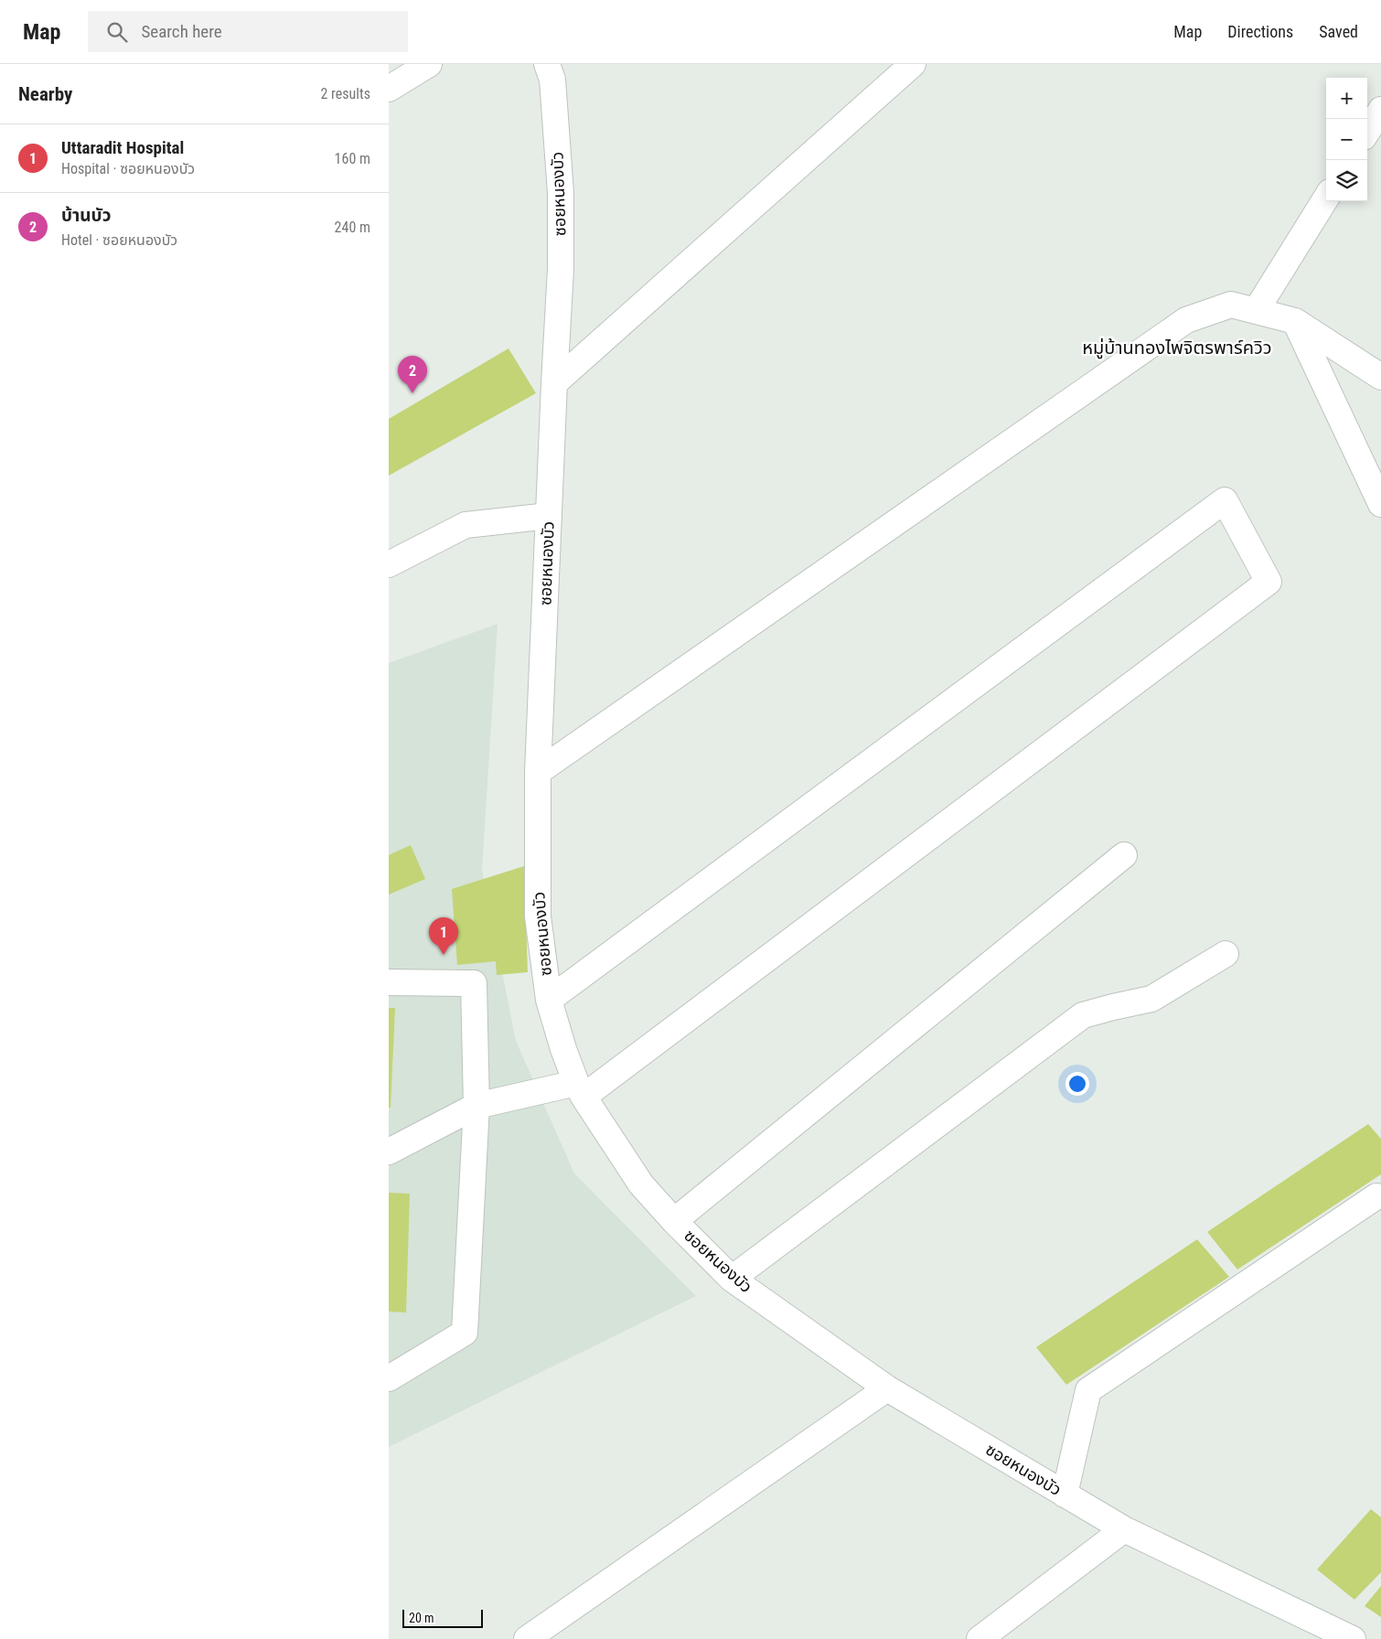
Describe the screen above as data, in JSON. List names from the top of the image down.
{
  "streets": {
    "street": ["ซอยหนองบัว"]
  },
  "districts": ["หมู่บ้านทองไพจิตรพาร์ควิว"],
  "scale_bar": "20 m",
  "page": {
    "header": "Map",
    "search": "Search here",
    "nav": ["Map", "Directions", "Saved"],
    "heading": ["Nearby", "2 results"],
    "map_buttons": ["+", "−"],
    "list": [
      {
        "mark": "1",
        "name": "Uttaradit Hospital",
        "note": "Hospital · ซอยหนองบัว",
        "value": "160 m"
      },
      {
        "mark": "2",
        "name": "บ้านบัว",
        "note": "Hotel · ซอยหนองบัว",
        "value": "240 m"
      }
    ],
    "pins": ["2", "1"],
    "scale": "20 m"
  }
}
